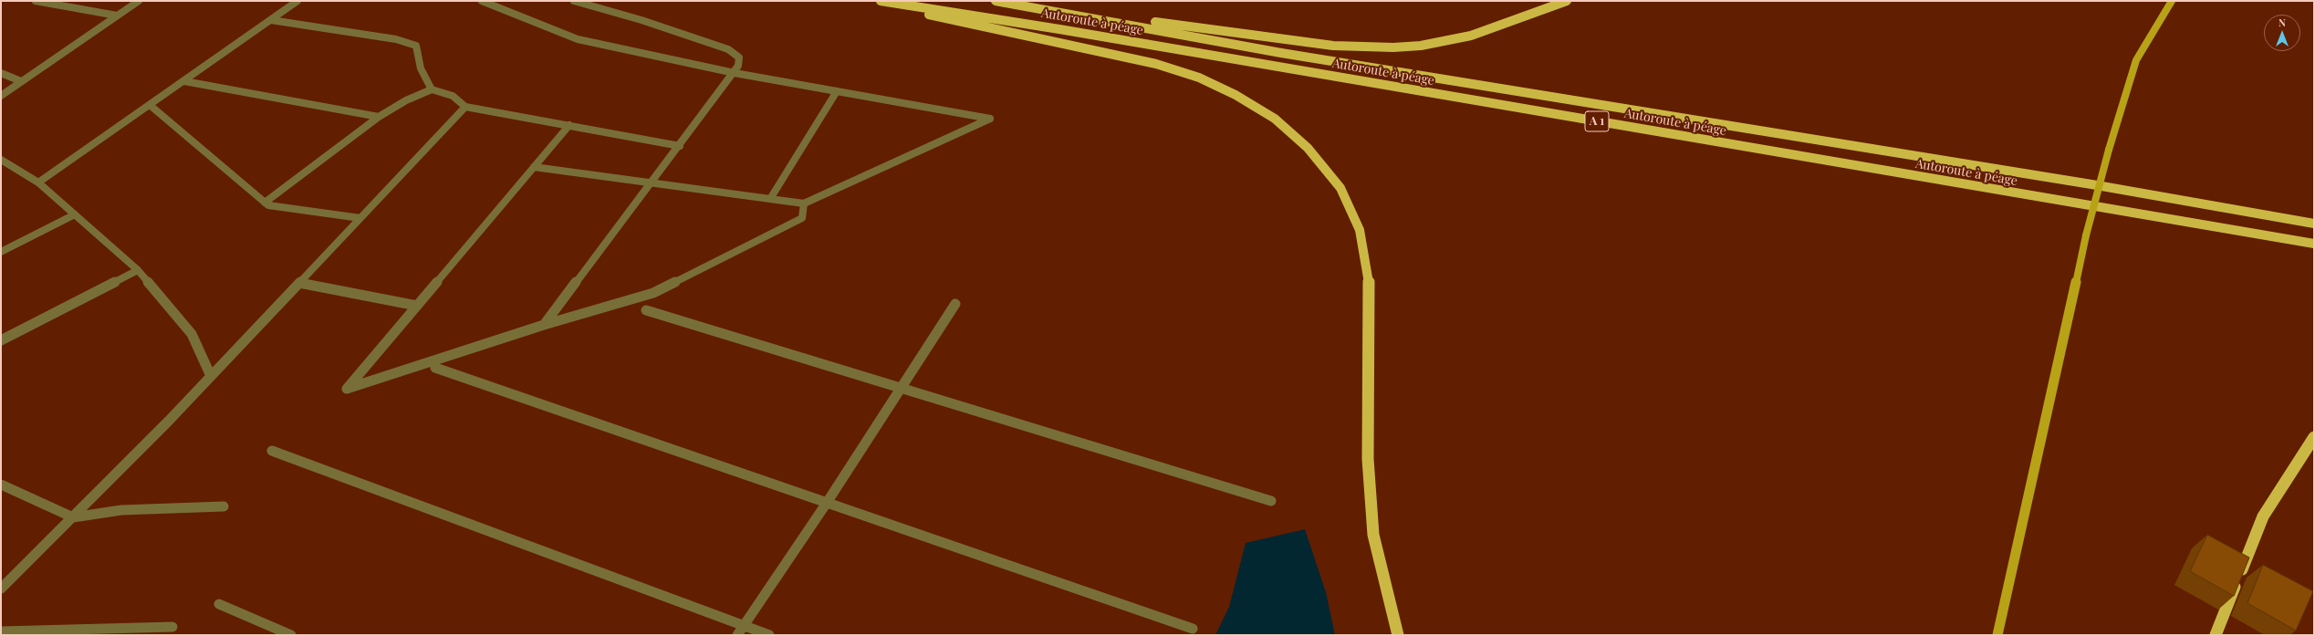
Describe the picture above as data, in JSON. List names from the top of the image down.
{
  "streets": {
    "highway": ["Autoroute à péage", "A 1"]
  },
  "north": "top"
}
